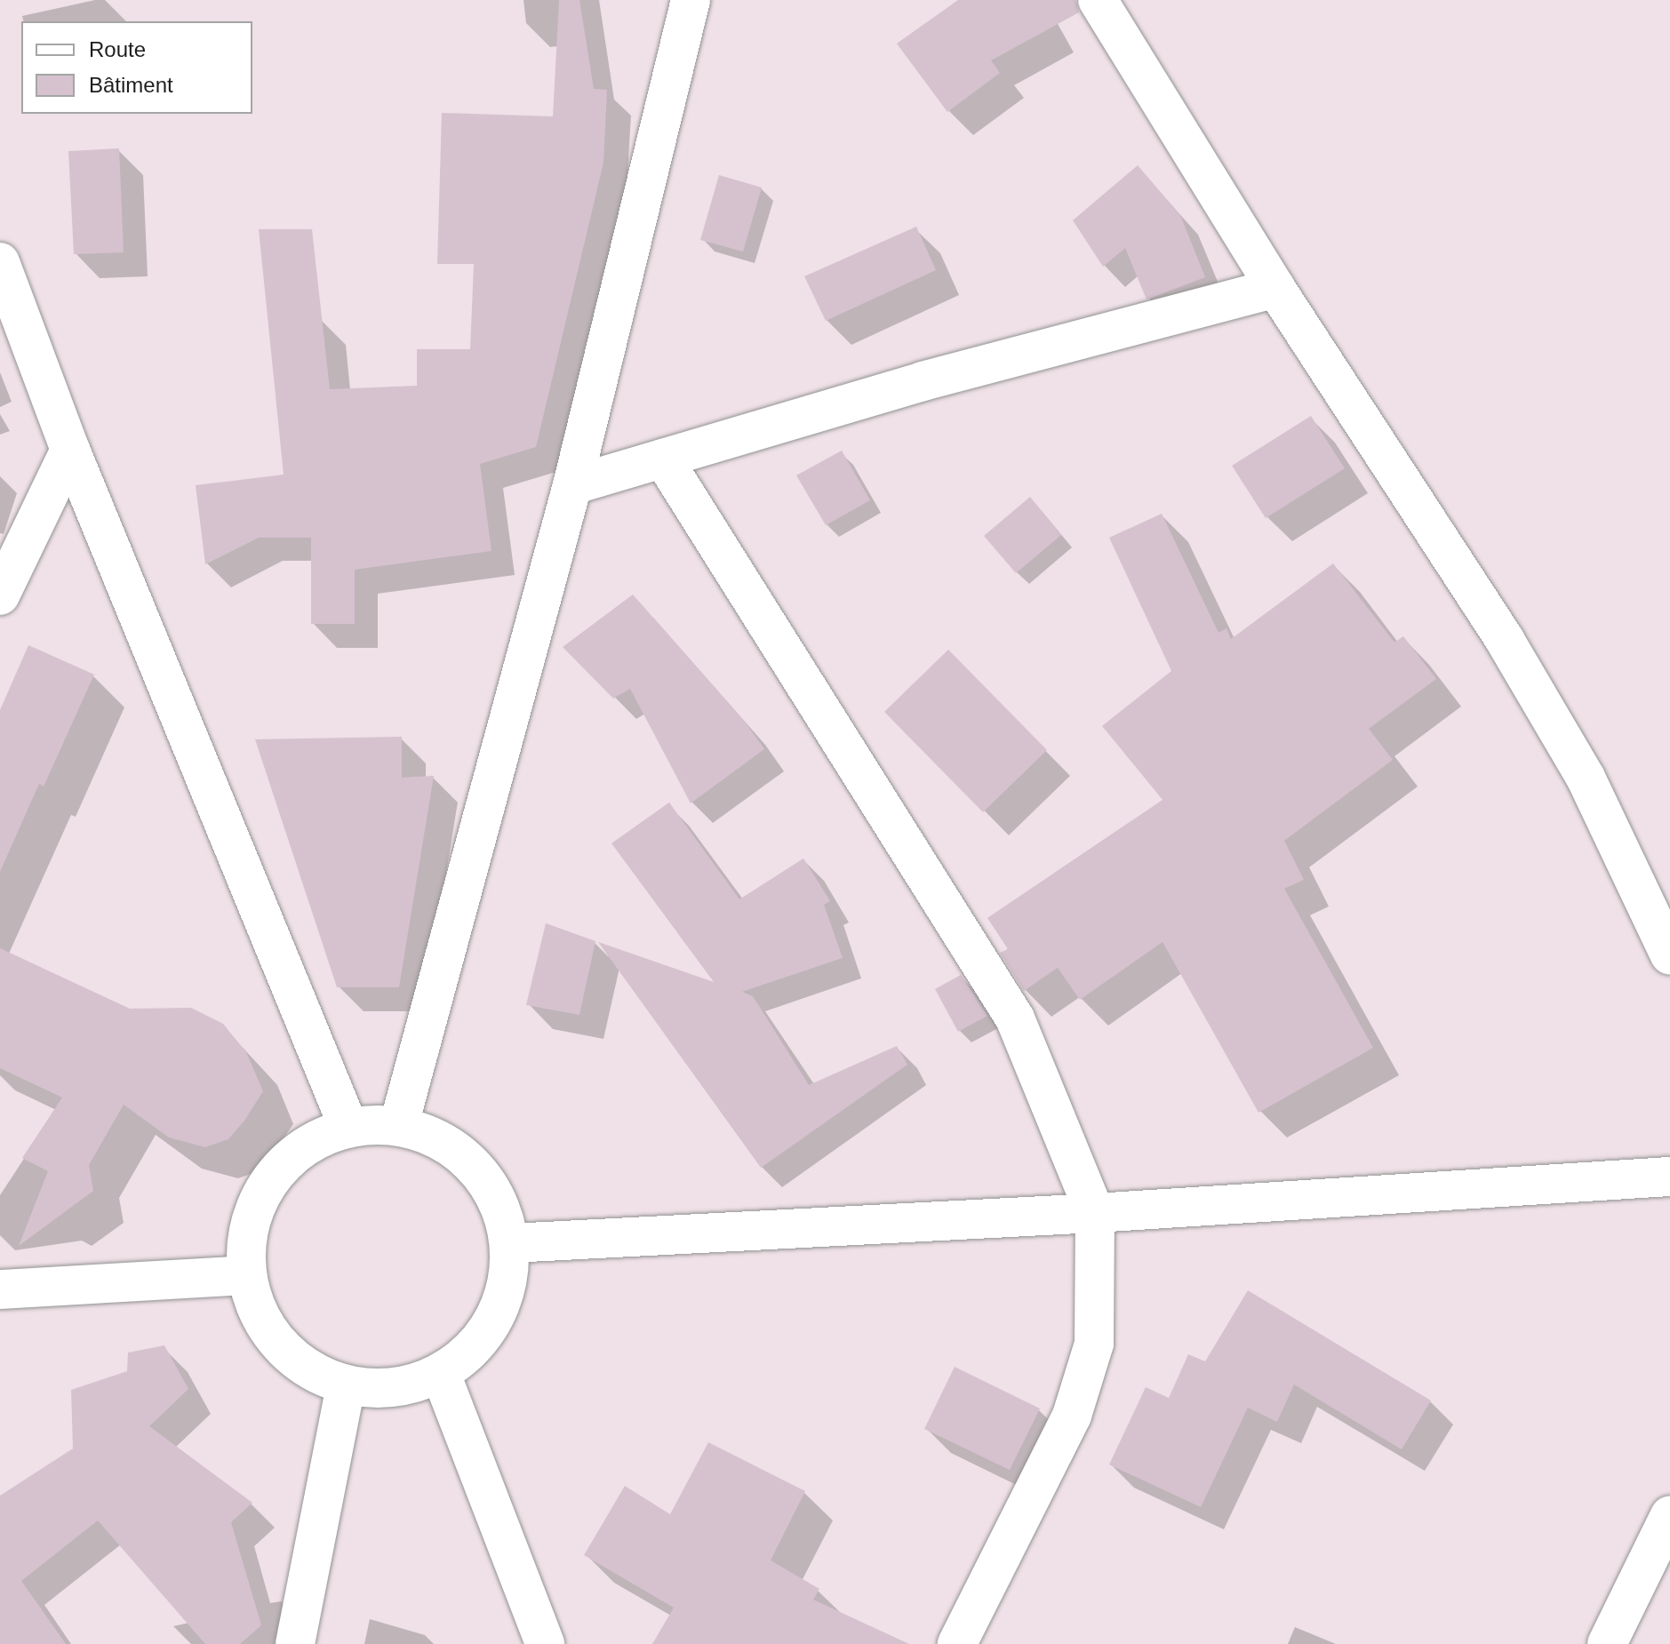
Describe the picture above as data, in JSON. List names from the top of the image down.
{
  "legend": ["Route", "Bâtiment"]
}
